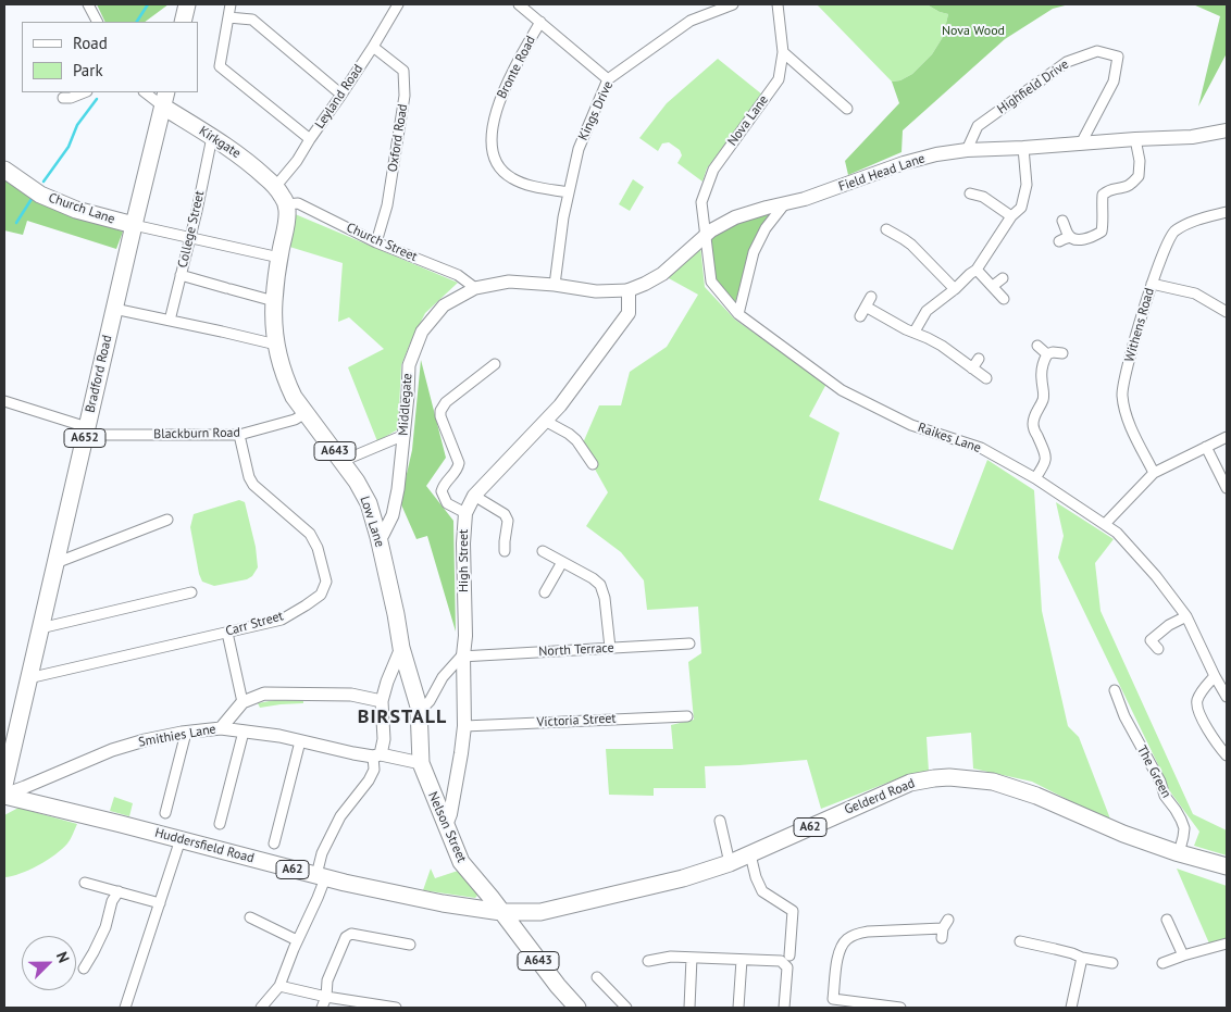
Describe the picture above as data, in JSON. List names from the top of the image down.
{
  "streets": {
    "main road": [
      "Kirkgate",
      "Field Head Lane",
      "Church Lane",
      "Bradford Road",
      "A652",
      "A643",
      "Low Lane",
      "High Street",
      "Gelderd Road",
      "Nelson Street",
      "A62",
      "Huddersfield Road"
    ],
    "street": [
      "Bronte Road",
      "Highfield Drive",
      "Leyland Road",
      "Kings Drive",
      "Nova Lane",
      "Oxford Road",
      "College Street",
      "Church Street",
      "Withens Road",
      "Middlegate",
      "Blackburn Road",
      "Raikes Lane",
      "Carr Street",
      "North Terrace",
      "Victoria Street",
      "Smithies Lane",
      "The Green"
    ]
  },
  "crossings": [
    ["Bronte Road", "Kings Drive"],
    ["Highfield Drive", "Field Head Lane"],
    ["Leyland Road", "Oxford Road"],
    ["Leyland Road", "Kirkgate"],
    ["Kings Drive", "Middlegate"],
    ["Nova Lane", "Field Head Lane"],
    ["Nova Lane", "Raikes Lane"],
    ["Oxford Road", "Church Street"],
    ["Kirkgate", "College Street"],
    ["Kirkgate", "Church Street"],
    ["Kirkgate", "Bradford Road"],
    ["Kirkgate", "Low Lane"],
    ["Field Head Lane", "Middlegate"],
    ["Field Head Lane", "Raikes Lane"],
    ["Field Head Lane", "High Street"],
    ["Church Lane", "Bradford Road"],
    ["Church Street", "Middlegate"],
    ["Church Street", "Low Lane"],
    ["Bradford Road", "Blackburn Road"],
    ["Bradford Road", "Carr Street"],
    ["Middlegate", "Low Lane"],
    ["Middlegate", "High Street"],
    ["Blackburn Road", "Low Lane"],
    ["Blackburn Road", "Carr Street"],
    ["A643", "Gelderd Road"],
    ["A643", "Nelson Street"],
    ["A643", "Huddersfield Road"],
    ["Low Lane", "Smithies Lane"],
    ["Low Lane", "Nelson Street"],
    ["High Street", "North Terrace"],
    ["High Street", "Victoria Street"],
    ["High Street", "Nelson Street"],
    ["Smithies Lane", "Nelson Street"],
    ["Smithies Lane", "Huddersfield Road"],
    ["The Green", "Gelderd Road"],
    ["Gelderd Road", "Nelson Street"],
    ["Gelderd Road", "Huddersfield Road"],
    ["Nelson Street", "Huddersfield Road"]
  ],
  "districts": ["BIRSTALL"],
  "parks": ["Nova Wood"],
  "legend": ["Road", "Park"],
  "north": "top right"
}
